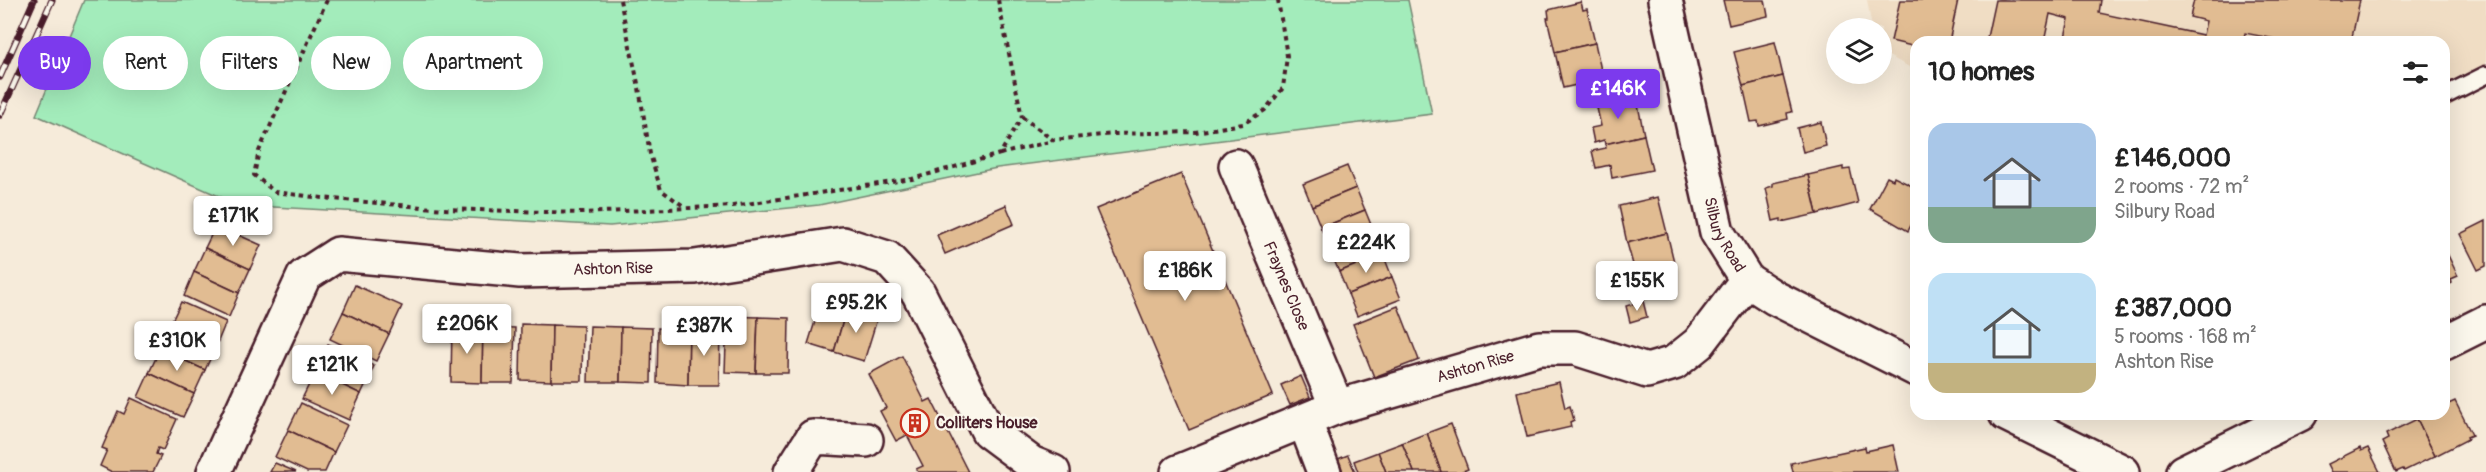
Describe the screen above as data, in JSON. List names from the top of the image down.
{
  "streets": {
    "street": ["Silbury Road", "Ashton Rise", "Fraynes Close"]
  },
  "crossings": [
    ["Silbury Road", "Ashton Rise"],
    ["Ashton Rise", "Fraynes Close"]
  ],
  "places": {
    "building": ["Colliters House"]
  },
  "page": {
    "chip": [
      "Buy",
      "Rent",
      "Filters",
      "New",
      "Apartment"
    ],
    "heading": "10 homes",
    "price": [
      "£146K",
      "£171K",
      "£224K",
      "£186K",
      "£155K",
      "£95.2K",
      "£206K",
      "£387K",
      "£310K",
      "£121K"
    ],
    "list": [
      {
        "name": "£146,000",
        "note": "2 rooms · 72 m² · Silbury Road"
      },
      {
        "name": "£387,000",
        "note": "5 rooms · 168 m² · Ashton Rise"
      }
    ]
  }
}
